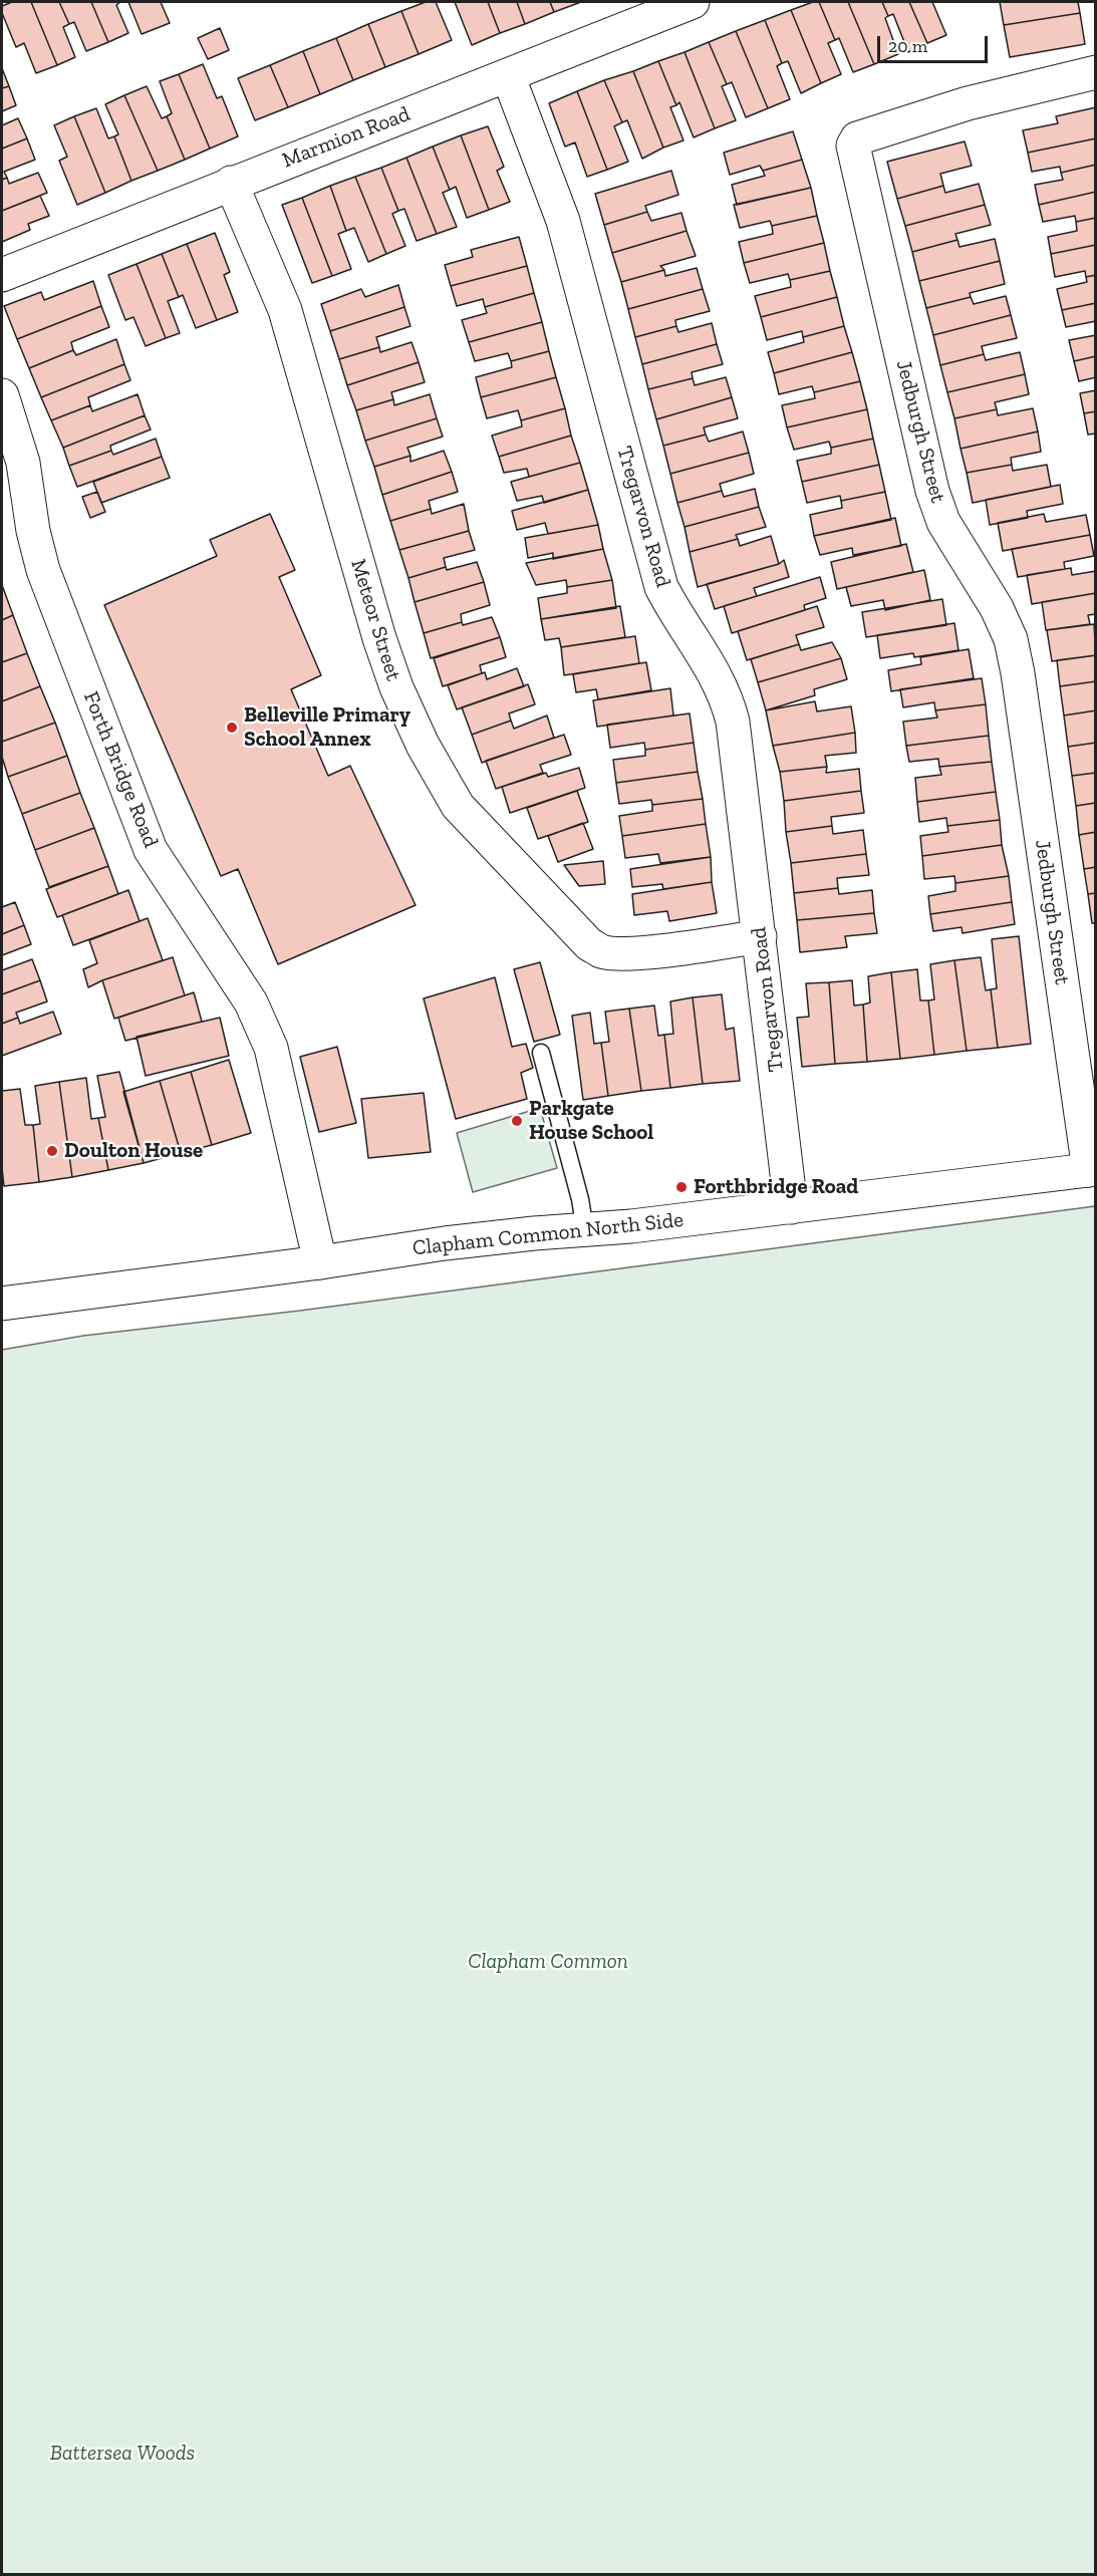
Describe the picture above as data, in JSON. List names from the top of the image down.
{
  "streets": {
    "main road": [
      "Marmion Road",
      "Jedburgh Street",
      "Tregarvon Road",
      "Meteor Street",
      "Forth Bridge Road",
      "Clapham Common North Side"
    ]
  },
  "crossings": [
    ["Marmion Road", "Tregarvon Road"],
    ["Marmion Road", "Meteor Street"],
    ["Jedburgh Street", "Clapham Common North Side"],
    ["Tregarvon Road", "Meteor Street"],
    ["Tregarvon Road", "Clapham Common North Side"],
    ["Forth Bridge Road", "Clapham Common North Side"]
  ],
  "parks": ["Clapham Common", "Battersea Woods"],
  "places": [
    "Belleville Primary School Annex",
    "Parkgate House School",
    "Doulton House",
    "Forthbridge Road"
  ],
  "scale_bar": "20 m"
}
